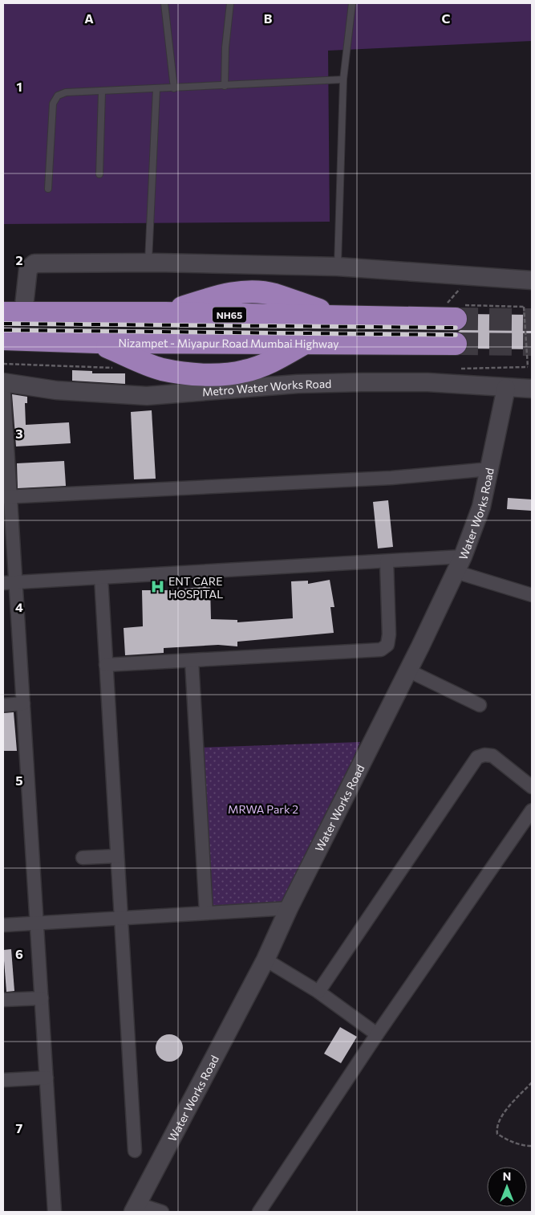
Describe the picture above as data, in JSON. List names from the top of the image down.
{
  "streets": {
    "highway": ["Nizampet - Miyapur Road Mumbai Highway"],
    "street": ["Metro Water Works Road", "Water Works Road"]
  },
  "crossings": [
    ["Metro Water Works Road", "Water Works Road"]
  ],
  "parks": ["MRWA Park 2"],
  "places": {
    "hospital": ["ENT CARE HOSPITAL"]
  },
  "north": "top",
  "grid": {
    "columns": ["A", "B", "C"],
    "rows": [
      "1",
      "2",
      "3",
      "4",
      "5",
      "6",
      "7"
    ]
  }
}
